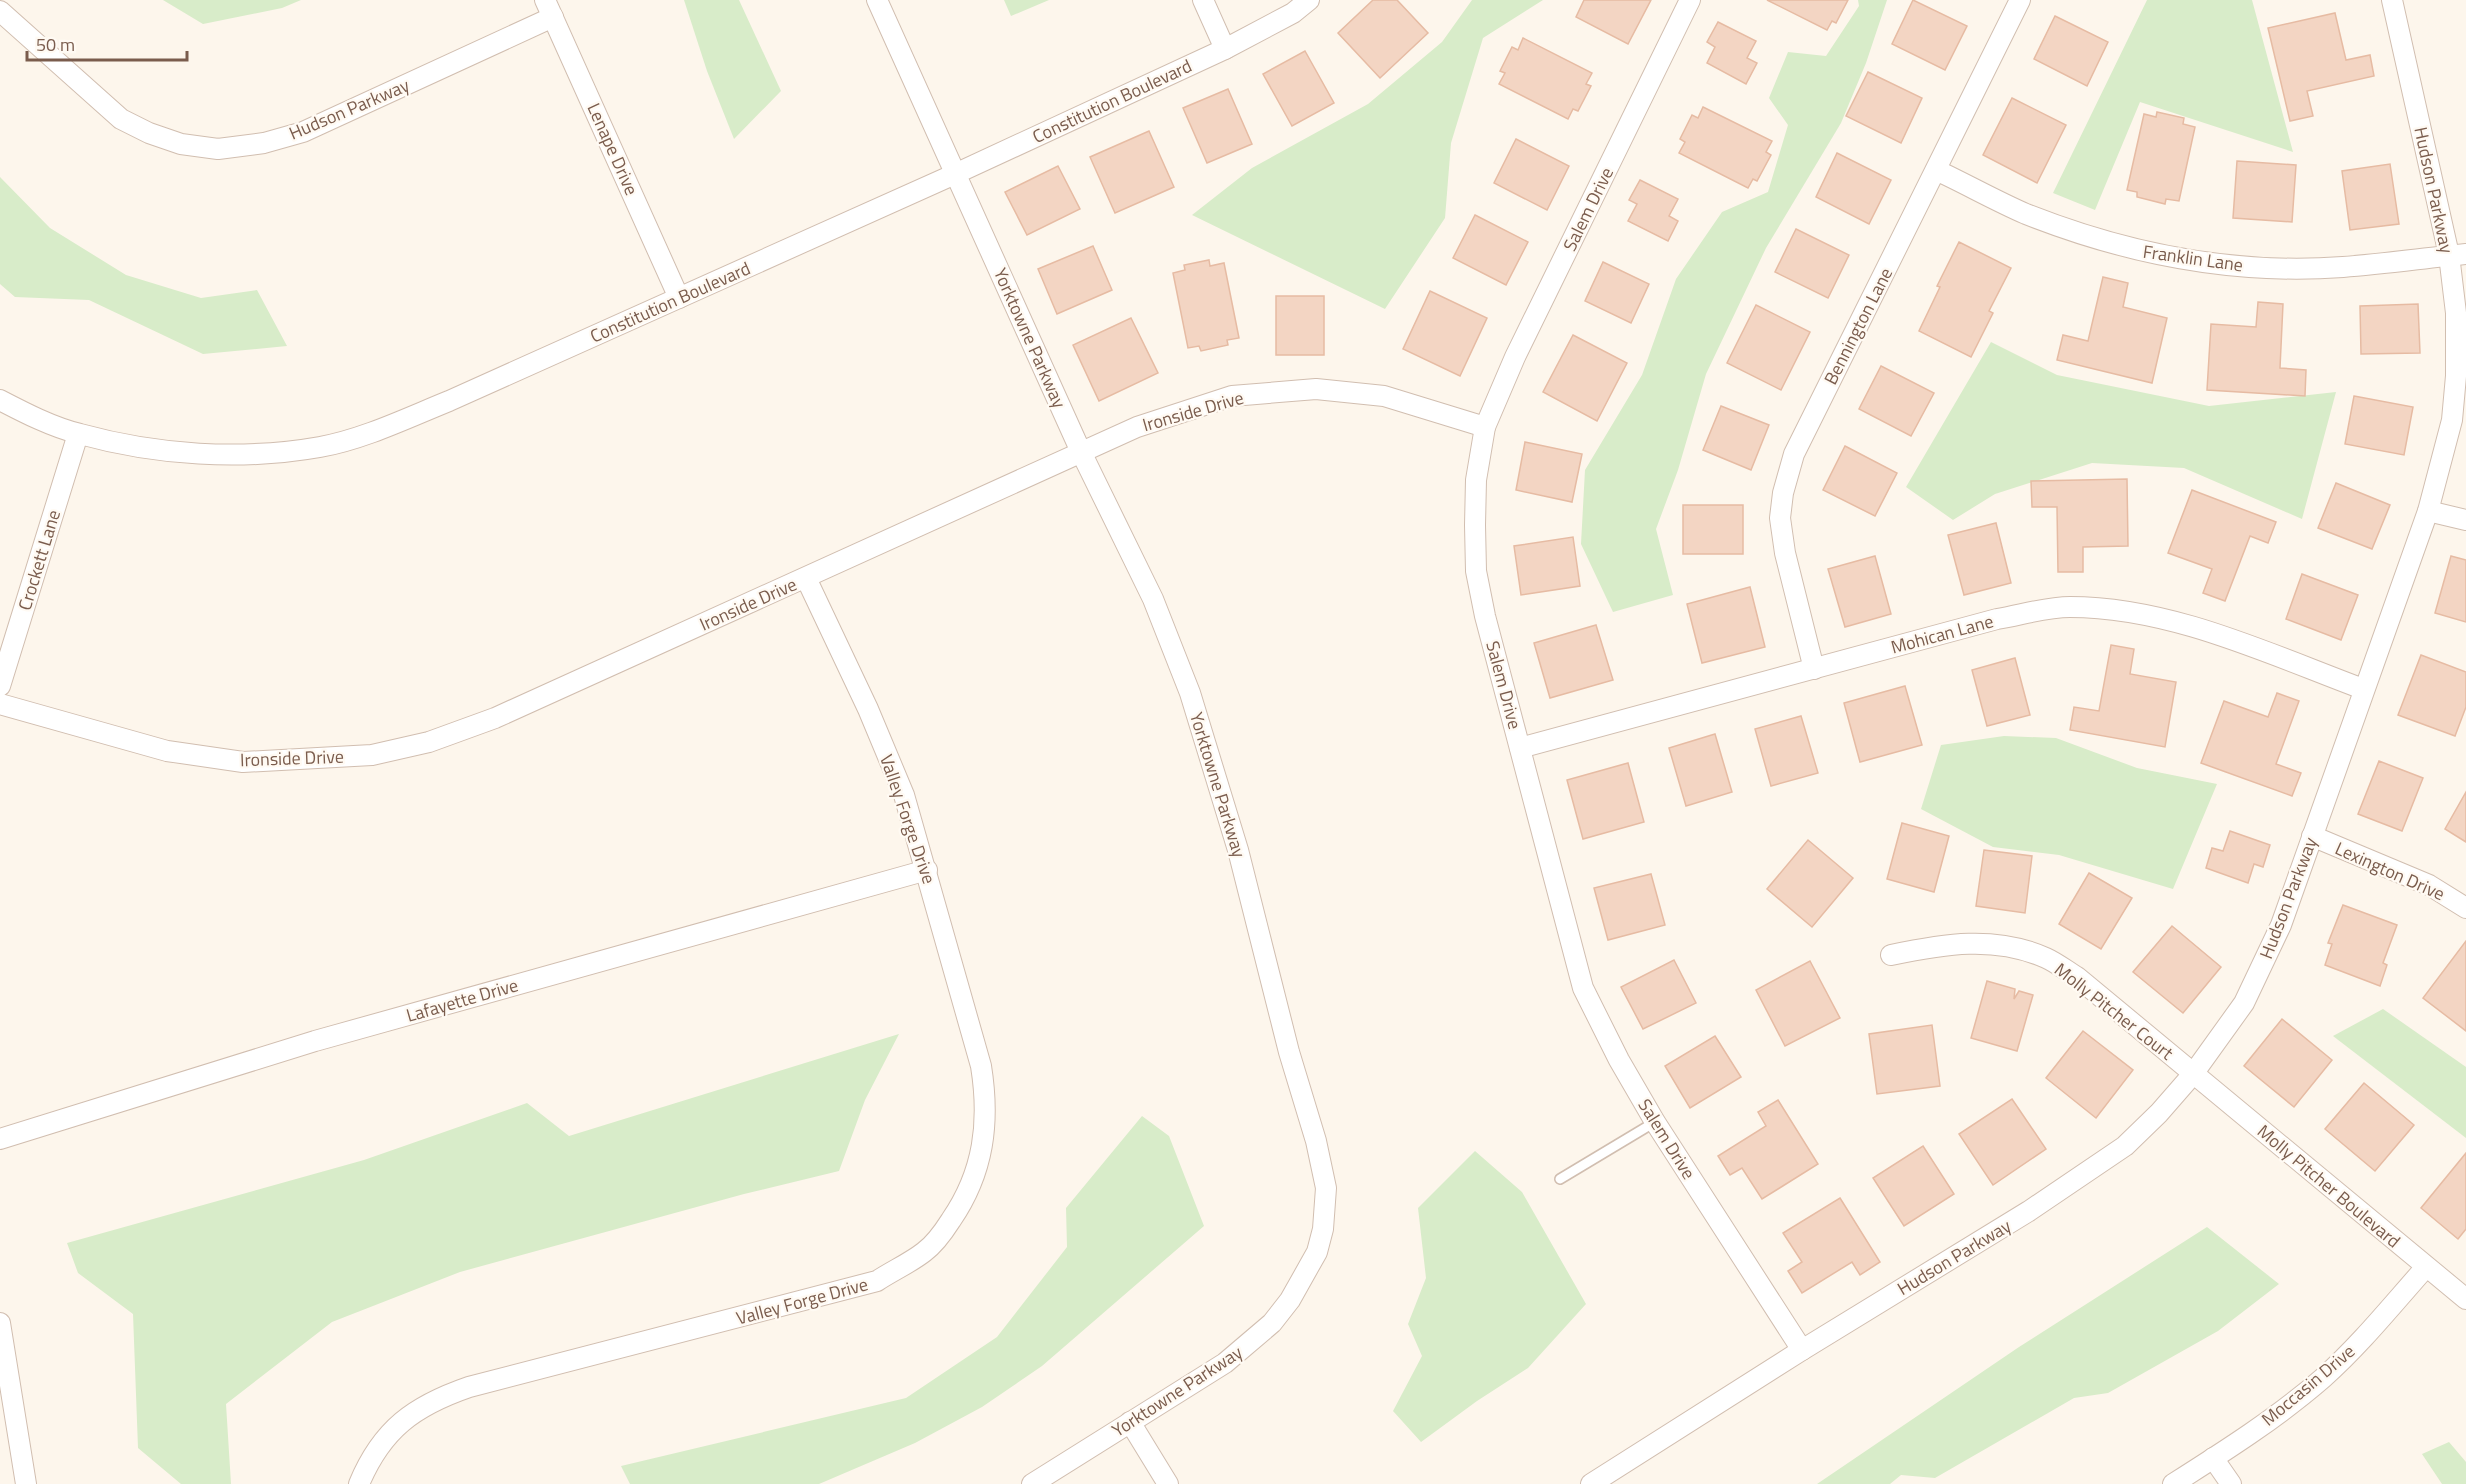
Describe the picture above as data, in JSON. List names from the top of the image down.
{
  "streets": {
    "street": [
      "Constitution Boulevard",
      "Hudson Parkway",
      "Lenape Drive",
      "Salem Drive",
      "Franklin Lane",
      "Bennington Lane",
      "Yorktowne Parkway",
      "Ironside Drive",
      "Crockett Lane",
      "Mohican Lane",
      "Valley Forge Drive",
      "Lexington Drive",
      "Lafayette Drive",
      "Molly Pitcher Court",
      "Molly Pitcher Boulevard",
      "Moccasin Drive"
    ]
  },
  "crossings": [
    ["Constitution Boulevard", "Lenape Drive"],
    ["Constitution Boulevard", "Yorktowne Parkway"],
    ["Constitution Boulevard", "Crockett Lane"],
    ["Hudson Parkway", "Lenape Drive"],
    ["Hudson Parkway", "Salem Drive"],
    ["Hudson Parkway", "Franklin Lane"],
    ["Hudson Parkway", "Mohican Lane"],
    ["Hudson Parkway", "Lexington Drive"],
    ["Hudson Parkway", "Molly Pitcher Court"],
    ["Hudson Parkway", "Molly Pitcher Boulevard"],
    ["Salem Drive", "Ironside Drive"],
    ["Salem Drive", "Mohican Lane"],
    ["Franklin Lane", "Bennington Lane"],
    ["Bennington Lane", "Mohican Lane"],
    ["Yorktowne Parkway", "Ironside Drive"],
    ["Ironside Drive", "Valley Forge Drive"],
    ["Valley Forge Drive", "Lafayette Drive"],
    ["Molly Pitcher Court", "Molly Pitcher Boulevard"],
    ["Molly Pitcher Boulevard", "Moccasin Drive"]
  ],
  "scale_bar": "50 m"
}
